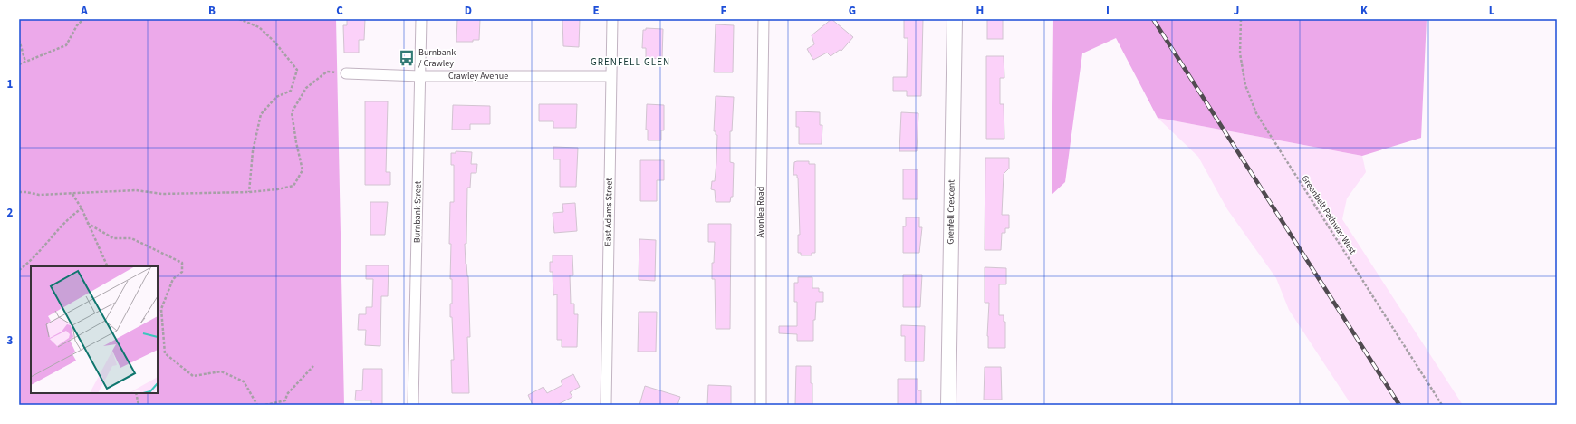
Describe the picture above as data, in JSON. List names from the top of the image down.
{
  "streets": {
    "street": [
      "Crawley Avenue",
      "Burnbank Street",
      "East Adams Street",
      "Avonlea Road",
      "Grenfell Crescent"
    ],
    "path": ["Greenbelt Pathway West"]
  },
  "crossings": [
    ["Crawley Avenue", "Burnbank Street"],
    ["Crawley Avenue", "East Adams Street"]
  ],
  "districts": ["GRENFELL GLEN"],
  "places": {
    "bus stop": ["Burnbank / Crawley"]
  },
  "grid": {
    "columns": [
      "A",
      "B",
      "C",
      "D",
      "E",
      "F",
      "G",
      "H",
      "I",
      "J",
      "K",
      "L"
    ],
    "rows": ["1", "2", "3"]
  }
}
